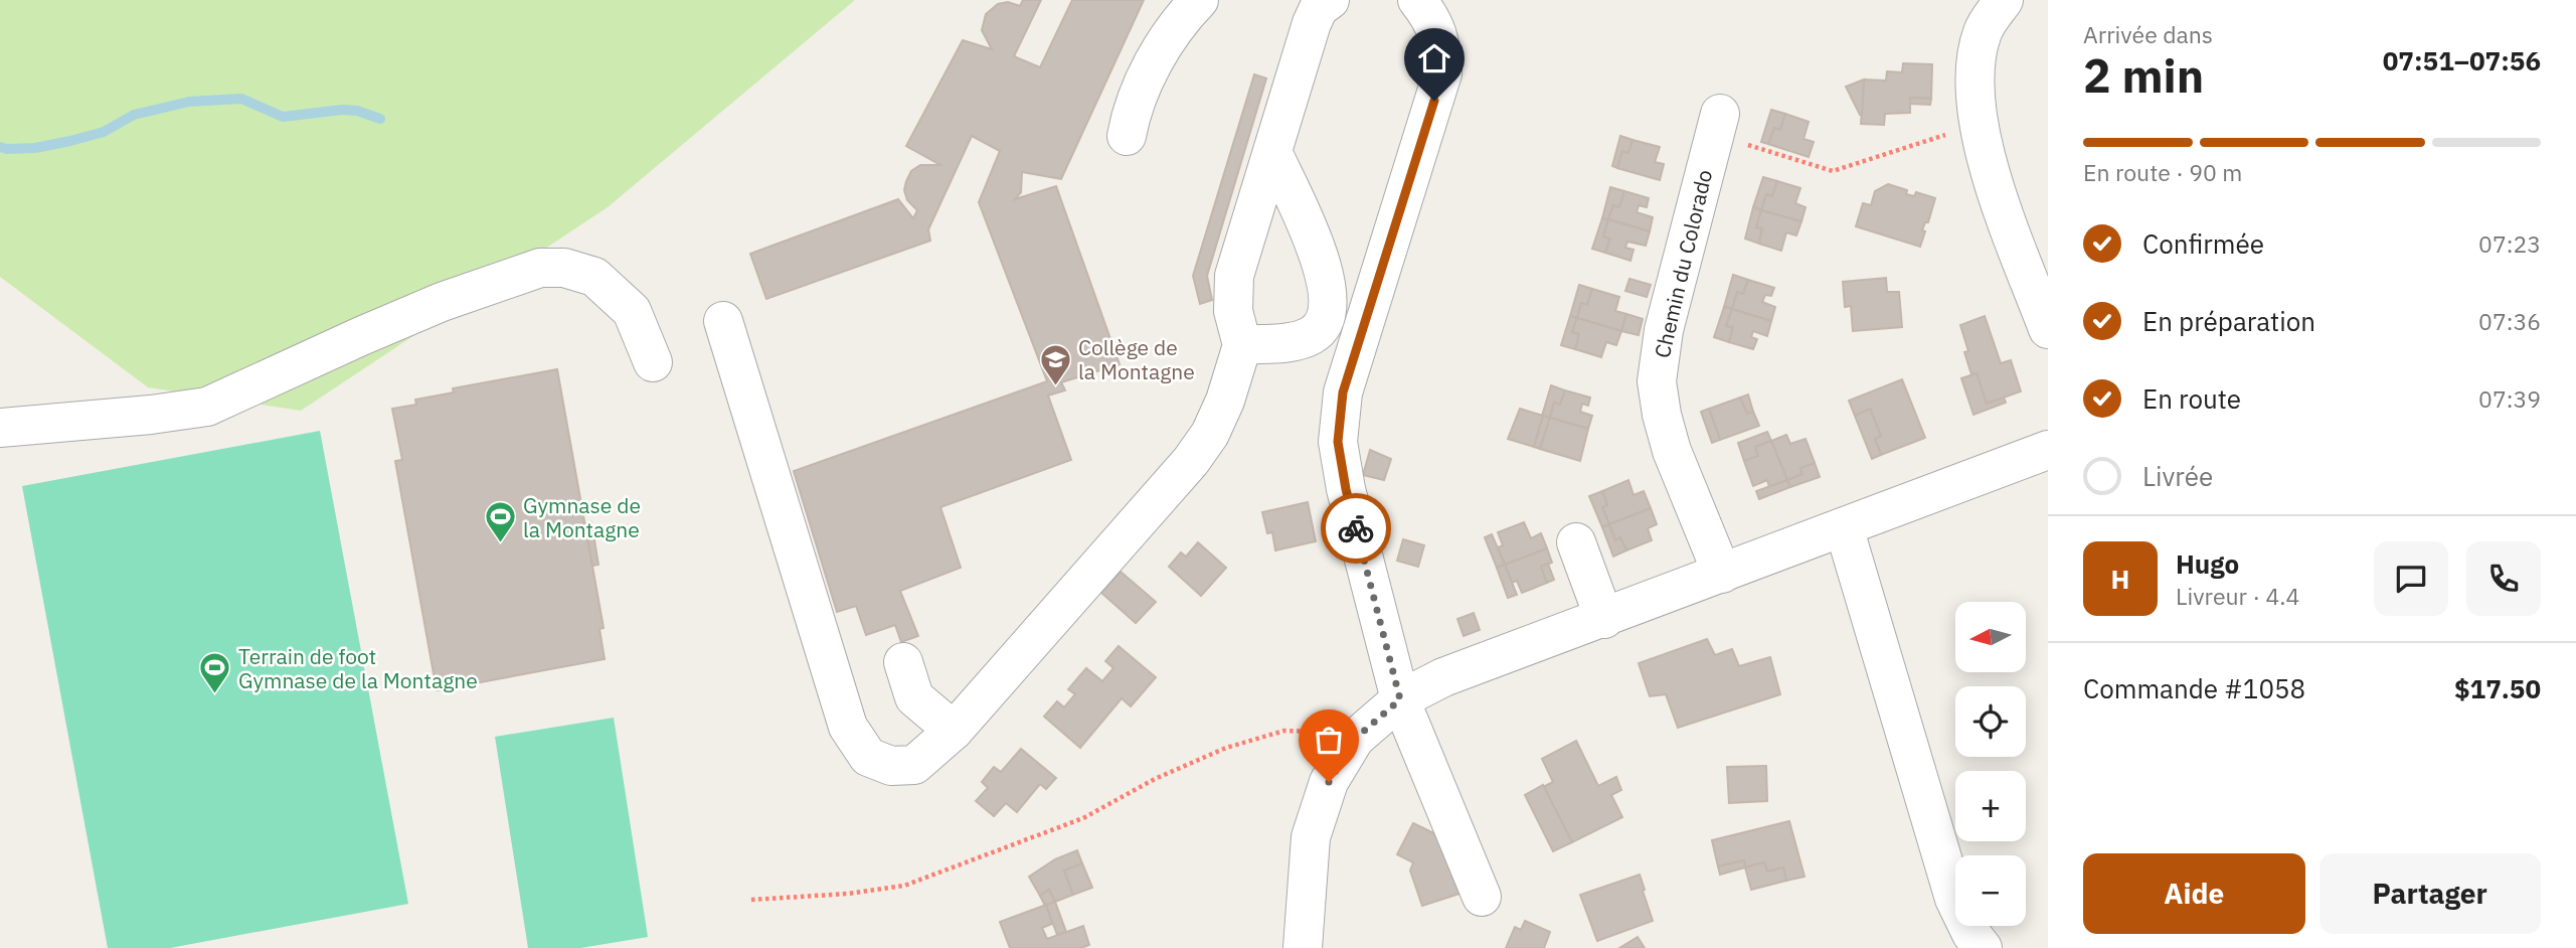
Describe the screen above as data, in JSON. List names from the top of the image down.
{
  "streets": {
    "street": ["Chemin du Colorado"]
  },
  "places": {
    "school or university": ["Collège de la Montagne"],
    "sports": ["Gymnase de la Montagne", "Terrain de foot Gymnase de la Montagne"]
  },
  "north": "left",
  "page": {
    "heading": ["2 min", "Arrivée dans", "07:51–07:56"],
    "panel": [
      "Hugo",
      "Livreur · 4.4",
      "Commande #1058",
      "$17.50"
    ],
    "bar": "En route · 90 m",
    "list": [
      ["Confirmée", "07:23"],
      ["En préparation", "07:36"],
      ["En route", "07:39"],
      "Livrée"
    ],
    "round": "H",
    "map_buttons": ["+", "−"],
    "buttons": ["Aide", "Partager"]
  }
}
